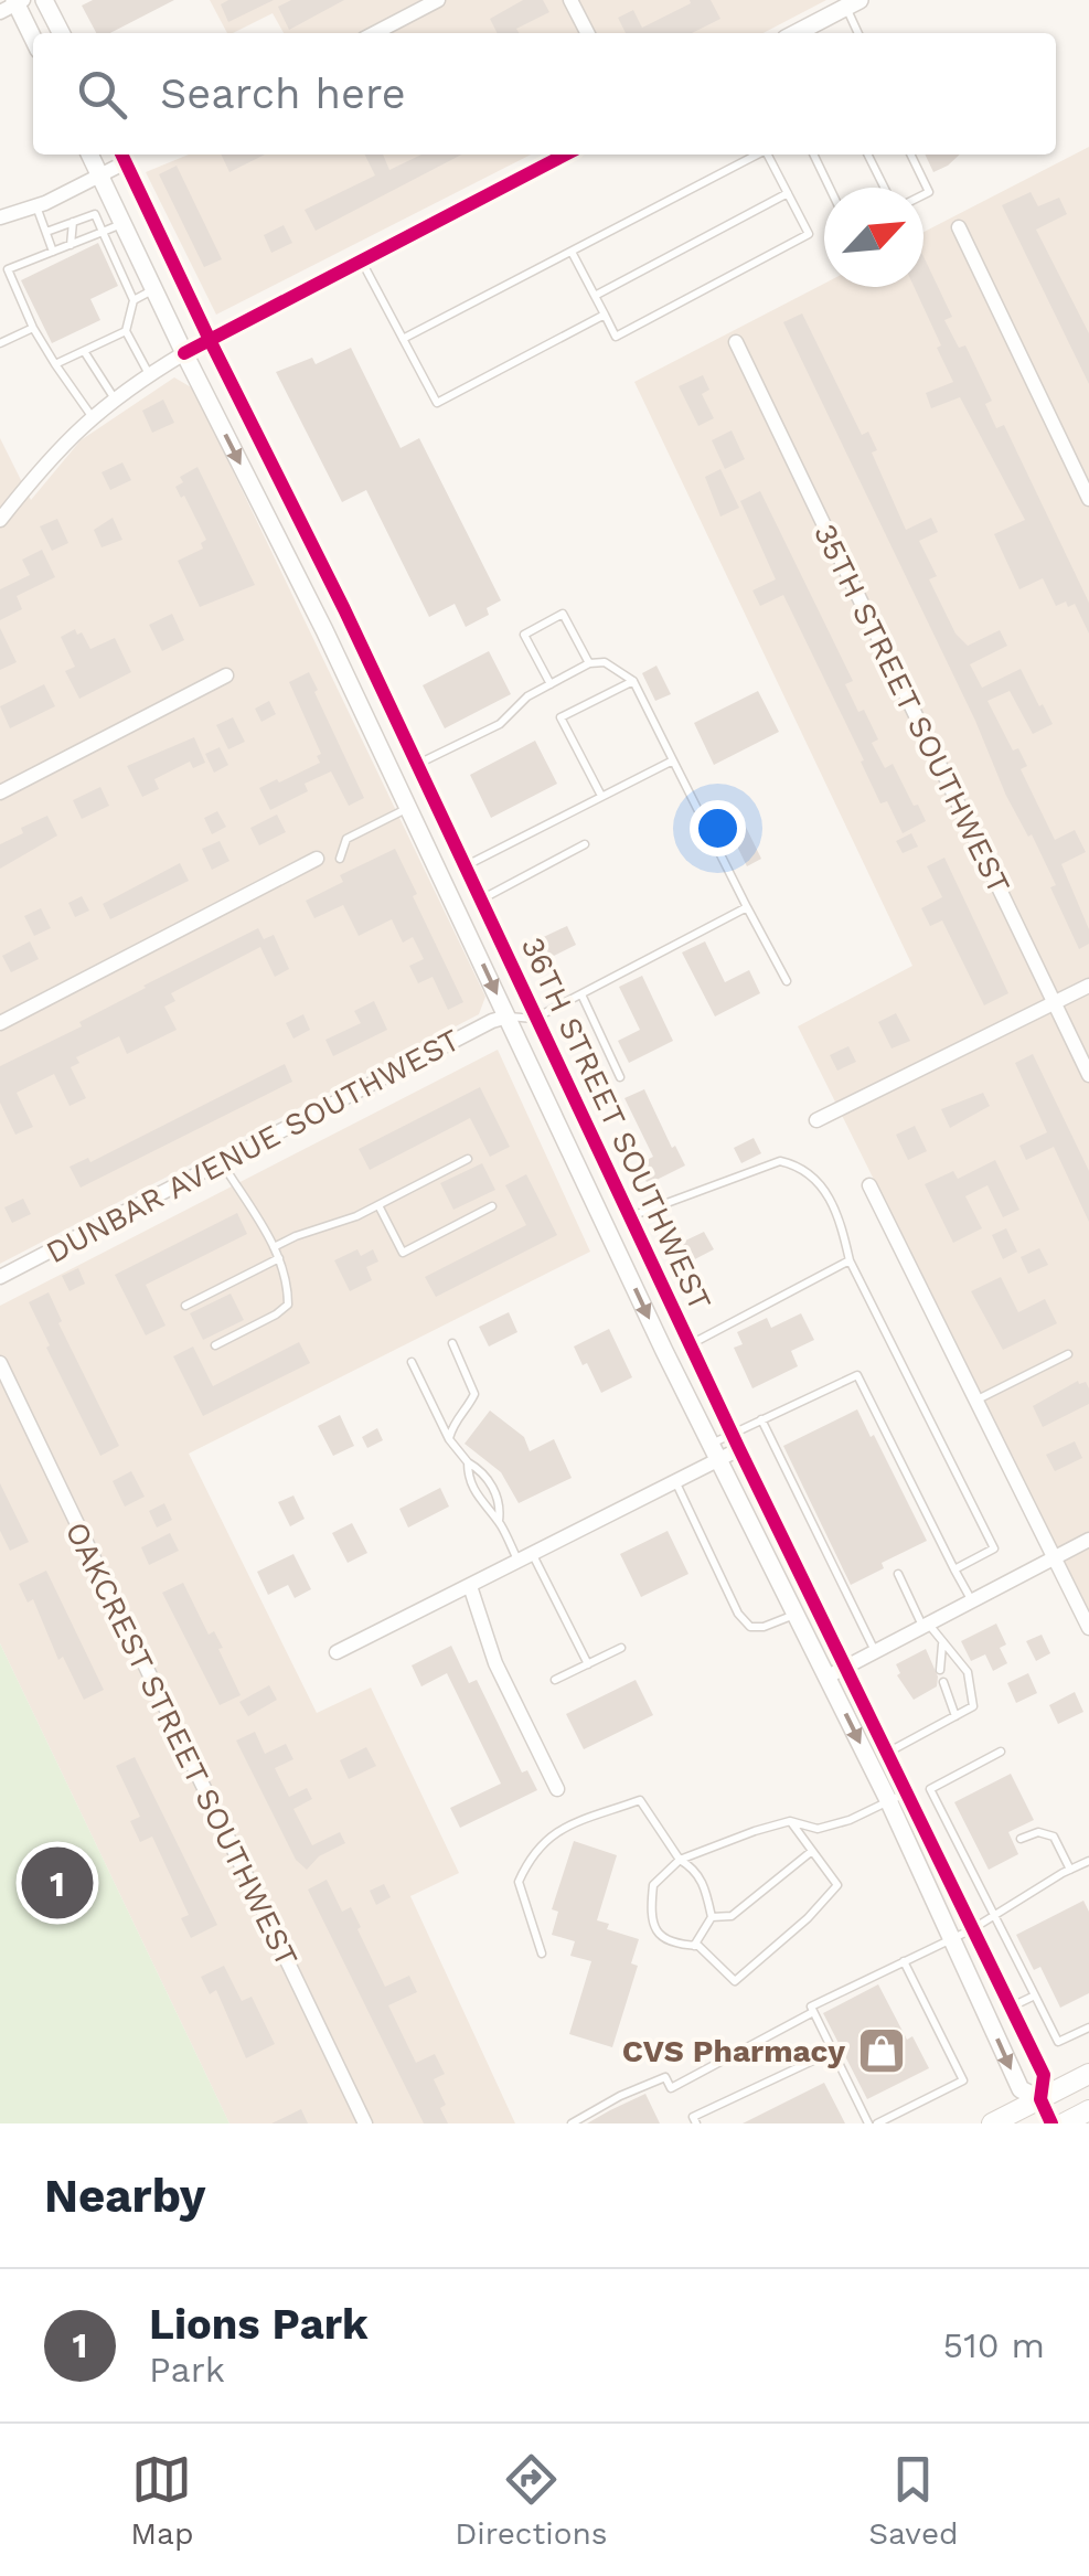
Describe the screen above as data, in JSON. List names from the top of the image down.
{
  "streets": {
    "street": [
      "35TH STREET SOUTHWEST",
      "36TH STREET SOUTHWEST",
      "DUNBAR AVENUE SOUTHWEST",
      "OAKCREST STREET SOUTHWEST"
    ]
  },
  "crossings": [
    ["36TH STREET SOUTHWEST", "DUNBAR AVENUE SOUTHWEST"]
  ],
  "places": {
    "shop": ["CVS Pharmacy"]
  },
  "north": "top right",
  "page": {
    "search": "Search here",
    "pins": "1",
    "heading": "Nearby",
    "list": [
      {
        "mark": "1",
        "name": "Lions Park",
        "note": "Park",
        "value": "510 m"
      }
    ],
    "nav": ["Map", "Directions", "Saved"]
  }
}
